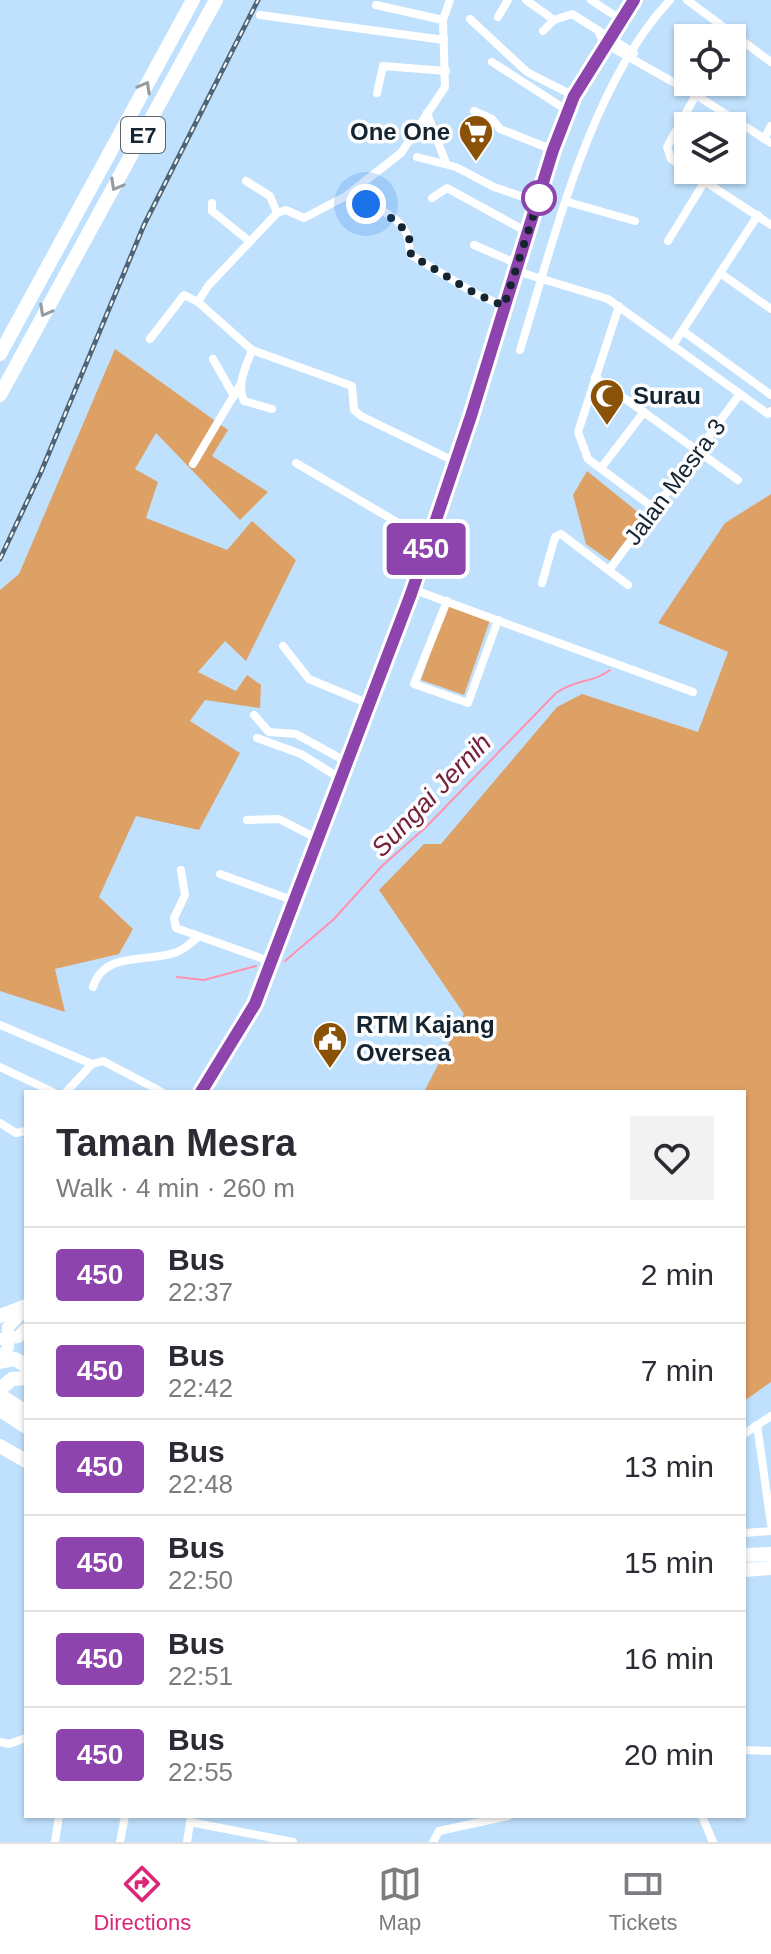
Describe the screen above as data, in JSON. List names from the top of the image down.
{
  "streets": {
    "highway": ["E7"],
    "street": ["Jalan Mesra 3"]
  },
  "water": ["Sungai Jernih"],
  "places": {
    "supermarket": ["One One"],
    "mosque": ["Surau"],
    "public building": ["RTM Kajang Oversea"]
  },
  "lines": ["bus line 450"],
  "page": {
    "on_map": "450",
    "heading": ["Taman Mesra", "Walk · 4 min · 260 m"],
    "list": [
      {
        "mark": "450",
        "name": "Bus",
        "note": "22:37",
        "value": "2 min"
      },
      {
        "mark": "450",
        "name": "Bus",
        "note": "22:42",
        "value": "7 min"
      },
      {
        "mark": "450",
        "name": "Bus",
        "note": "22:48",
        "value": "13 min"
      },
      {
        "mark": "450",
        "name": "Bus",
        "note": "22:50",
        "value": "15 min"
      },
      {
        "mark": "450",
        "name": "Bus",
        "note": "22:51",
        "value": "16 min"
      },
      {
        "mark": "450",
        "name": "Bus",
        "note": "22:55",
        "value": "20 min"
      }
    ],
    "tabs": ["Directions", "Map", "Tickets"]
  }
}
